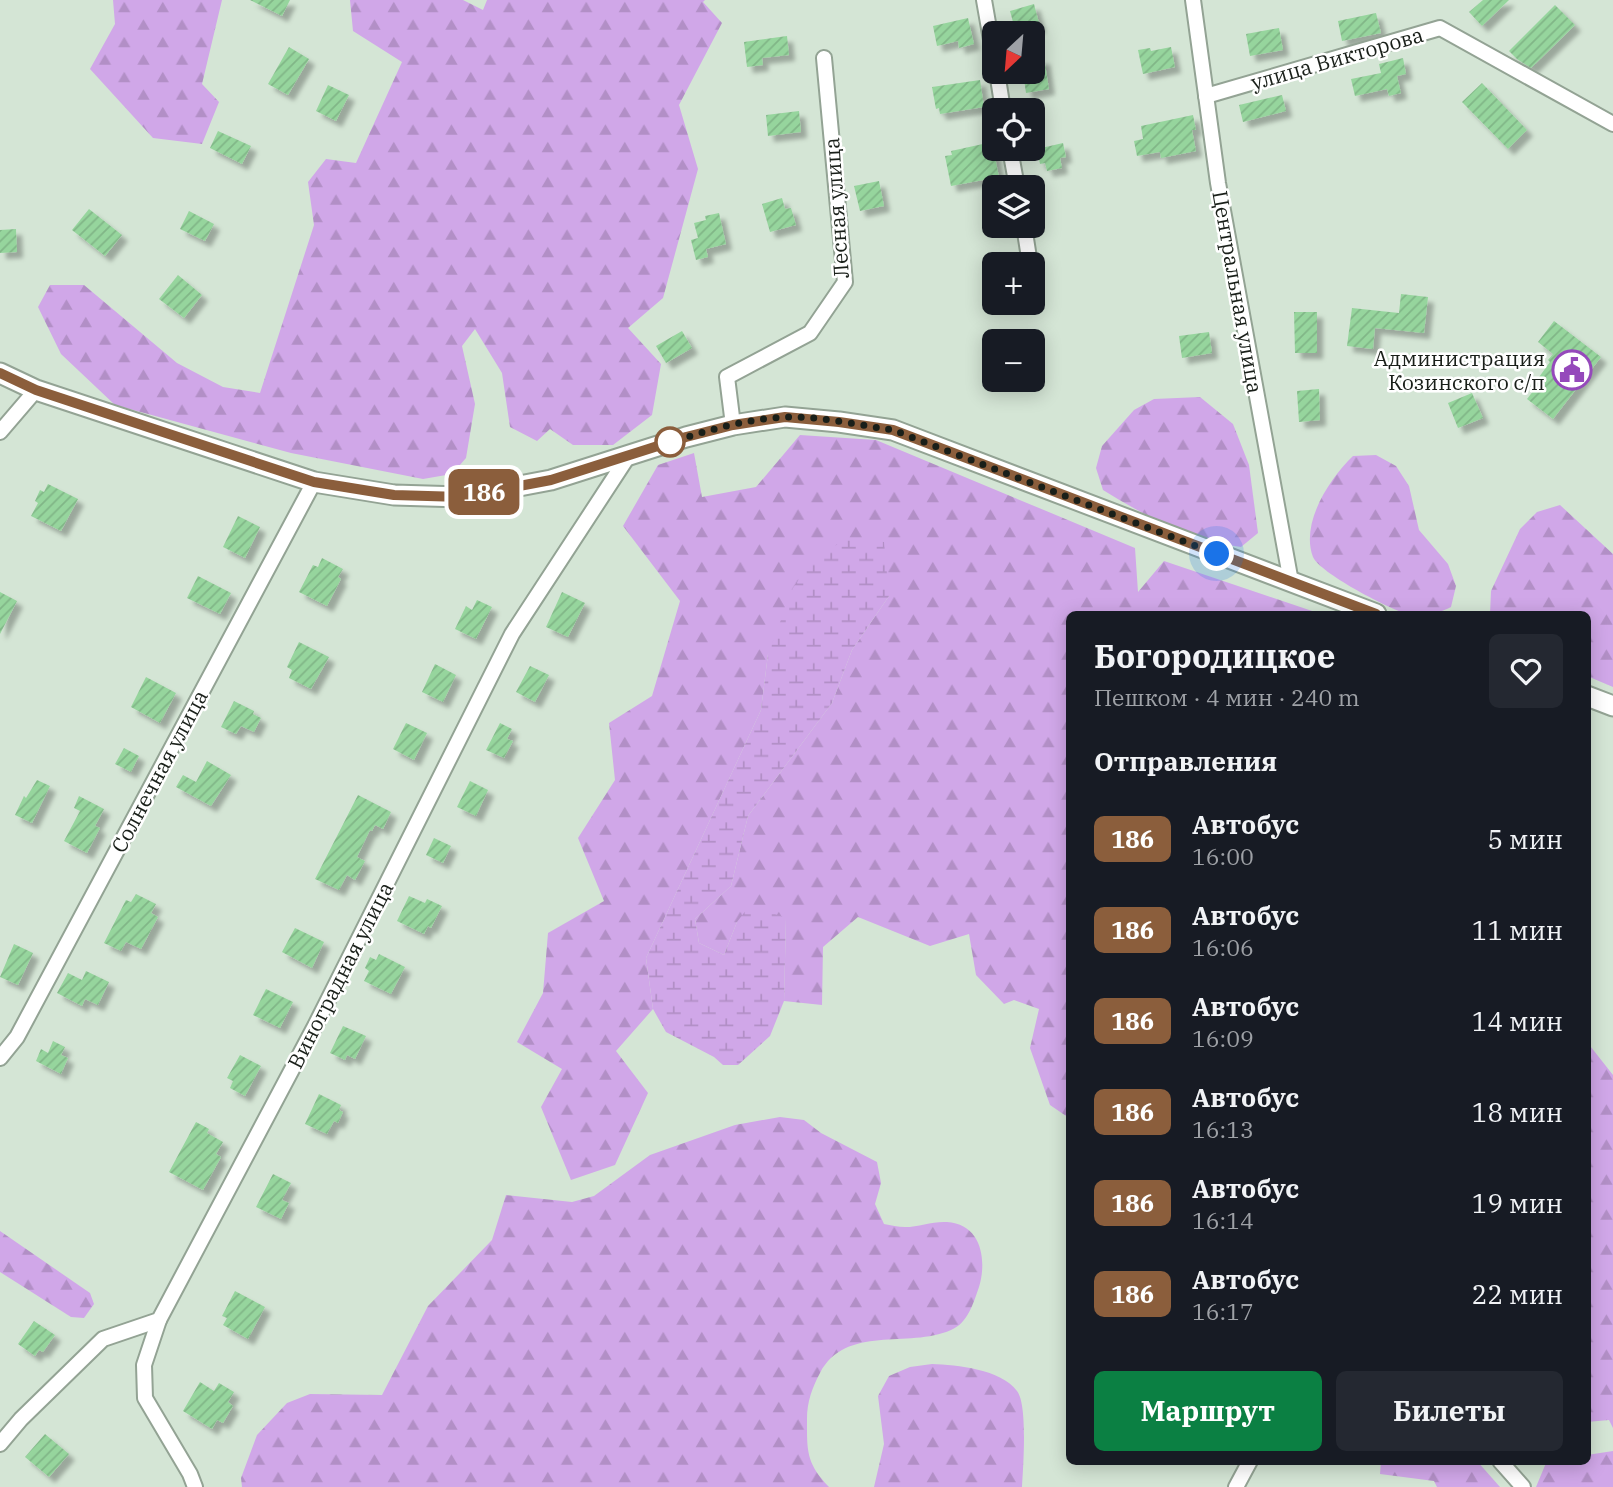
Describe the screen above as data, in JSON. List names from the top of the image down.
{
  "streets": {
    "street": [
      "улица Викторова",
      "Лесная улица",
      "Центральная улица",
      "Солнечная улица",
      "Виноградная улица"
    ]
  },
  "crossings": [
    ["улица Викторова", "Центральная улица"]
  ],
  "places": {
    "public building": ["Администрация Козинского с/п"]
  },
  "lines": ["bus line 186"],
  "north": "bottom left",
  "page": {
    "on_map": "186",
    "map_buttons": ["+", "−"],
    "heading": [
      ["Богородицкое", "Пешком · 4 мин · 240 m"],
      "Отправления"
    ],
    "list": [
      {
        "mark": "186",
        "name": "Автобус",
        "note": "16:00",
        "value": "5 мин"
      },
      {
        "mark": "186",
        "name": "Автобус",
        "note": "16:06",
        "value": "11 мин"
      },
      {
        "mark": "186",
        "name": "Автобус",
        "note": "16:09",
        "value": "14 мин"
      },
      {
        "mark": "186",
        "name": "Автобус",
        "note": "16:13",
        "value": "18 мин"
      },
      {
        "mark": "186",
        "name": "Автобус",
        "note": "16:14",
        "value": "19 мин"
      },
      {
        "mark": "186",
        "name": "Автобус",
        "note": "16:17",
        "value": "22 мин"
      }
    ],
    "buttons": ["Маршрут", "Билеты"]
  }
}
